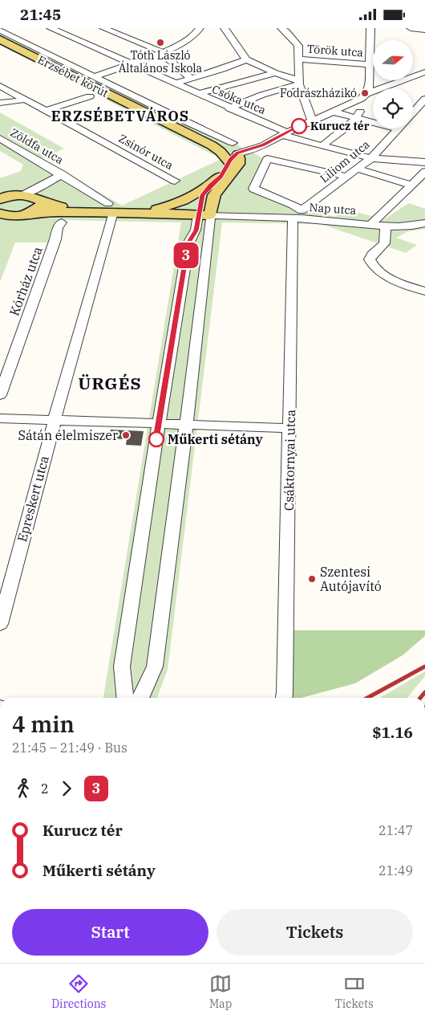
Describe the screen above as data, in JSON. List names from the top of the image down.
{
  "streets": {
    "main road": ["Erzsébet körút"],
    "street": [
      "Török utca",
      "Csóka utca",
      "Zöldfa utca",
      "Zsinór utca",
      "Liliom utca",
      "Nap utca",
      "Kórház utca",
      "Csáktornyai utca",
      "Epreskert utca"
    ]
  },
  "crossings": [
    ["Csóka utca", "Liliom utca"],
    ["Zöldfa utca", "Epreskert utca"],
    ["Liliom utca", "Nap utca"],
    ["Liliom utca", "Csáktornyai utca"],
    ["Nap utca", "Csáktornyai utca"]
  ],
  "districts": ["ERZSÉBETVÁROS", "ÜRGÉS"],
  "places": [
    "Tóth László Általános Iskola",
    "Fodrászházikó",
    "Kurucz tér",
    "Sátán élelmiszer",
    "Műkerti sétány",
    "Szentesi Autójavító"
  ],
  "lines": ["bus line 3"],
  "north": "right",
  "page": {
    "status": "21:45",
    "on_map": "3",
    "heading": ["4 min", "21:45 – 21:49 · Bus", "$1.16"],
    "legs": ["2", "3"],
    "list": [
      {
        "name": "Kurucz tér",
        "value": "21:47"
      },
      {
        "name": "Műkerti sétány",
        "value": "21:49"
      }
    ],
    "buttons": ["Start", "Tickets"],
    "tabs": ["Directions", "Map", "Tickets"]
  }
}
